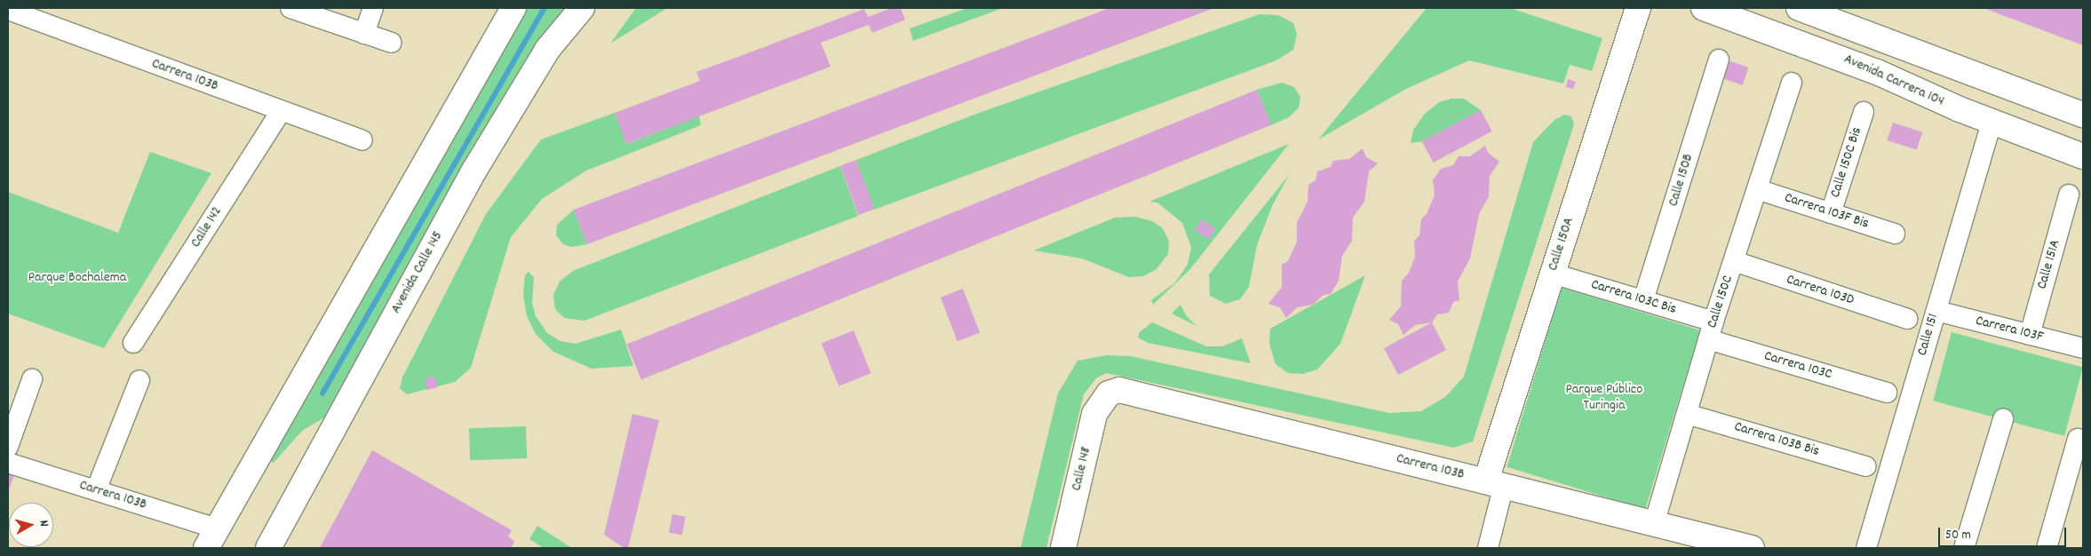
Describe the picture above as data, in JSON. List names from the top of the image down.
{
  "streets": {
    "main road": [
      "Carrera 103B",
      "Avenida Carrera 104",
      "Calle 150A",
      "Avenida Calle 145",
      "Calle 148"
    ],
    "street": [
      "Calle 150C Bis",
      "Calle 150B",
      "Carrera 103F Bis",
      "Calle 142",
      "Calle 151A",
      "Carrera 103D",
      "Carrera 103C Bis",
      "Calle 150C",
      "Carrera 103F",
      "Calle 151",
      "Carrera 103C",
      "Carrera 103B Bis"
    ]
  },
  "crossings": [
    ["Carrera 103B", "Calle 142"],
    ["Carrera 103B", "Calle 150A"],
    ["Carrera 103B", "Calle 150C"],
    ["Carrera 103B", "Calle 148"],
    ["Avenida Carrera 104", "Calle 151"],
    ["Calle 150C Bis", "Carrera 103F Bis"],
    ["Calle 150B", "Carrera 103C Bis"],
    ["Carrera 103F Bis", "Calle 150C"],
    ["Calle 150A", "Carrera 103C Bis"],
    ["Calle 151A", "Carrera 103F"],
    ["Carrera 103D", "Calle 150C"],
    ["Carrera 103C Bis", "Calle 150C"],
    ["Carrera 103C Bis", "Carrera 103C"],
    ["Calle 150C", "Carrera 103C"],
    ["Calle 150C", "Carrera 103B Bis"],
    ["Carrera 103F", "Calle 151"]
  ],
  "parks": ["Parque Bochalema", "Parque Público Turingia"],
  "scale_bar": "50 m",
  "north": "right"
}
